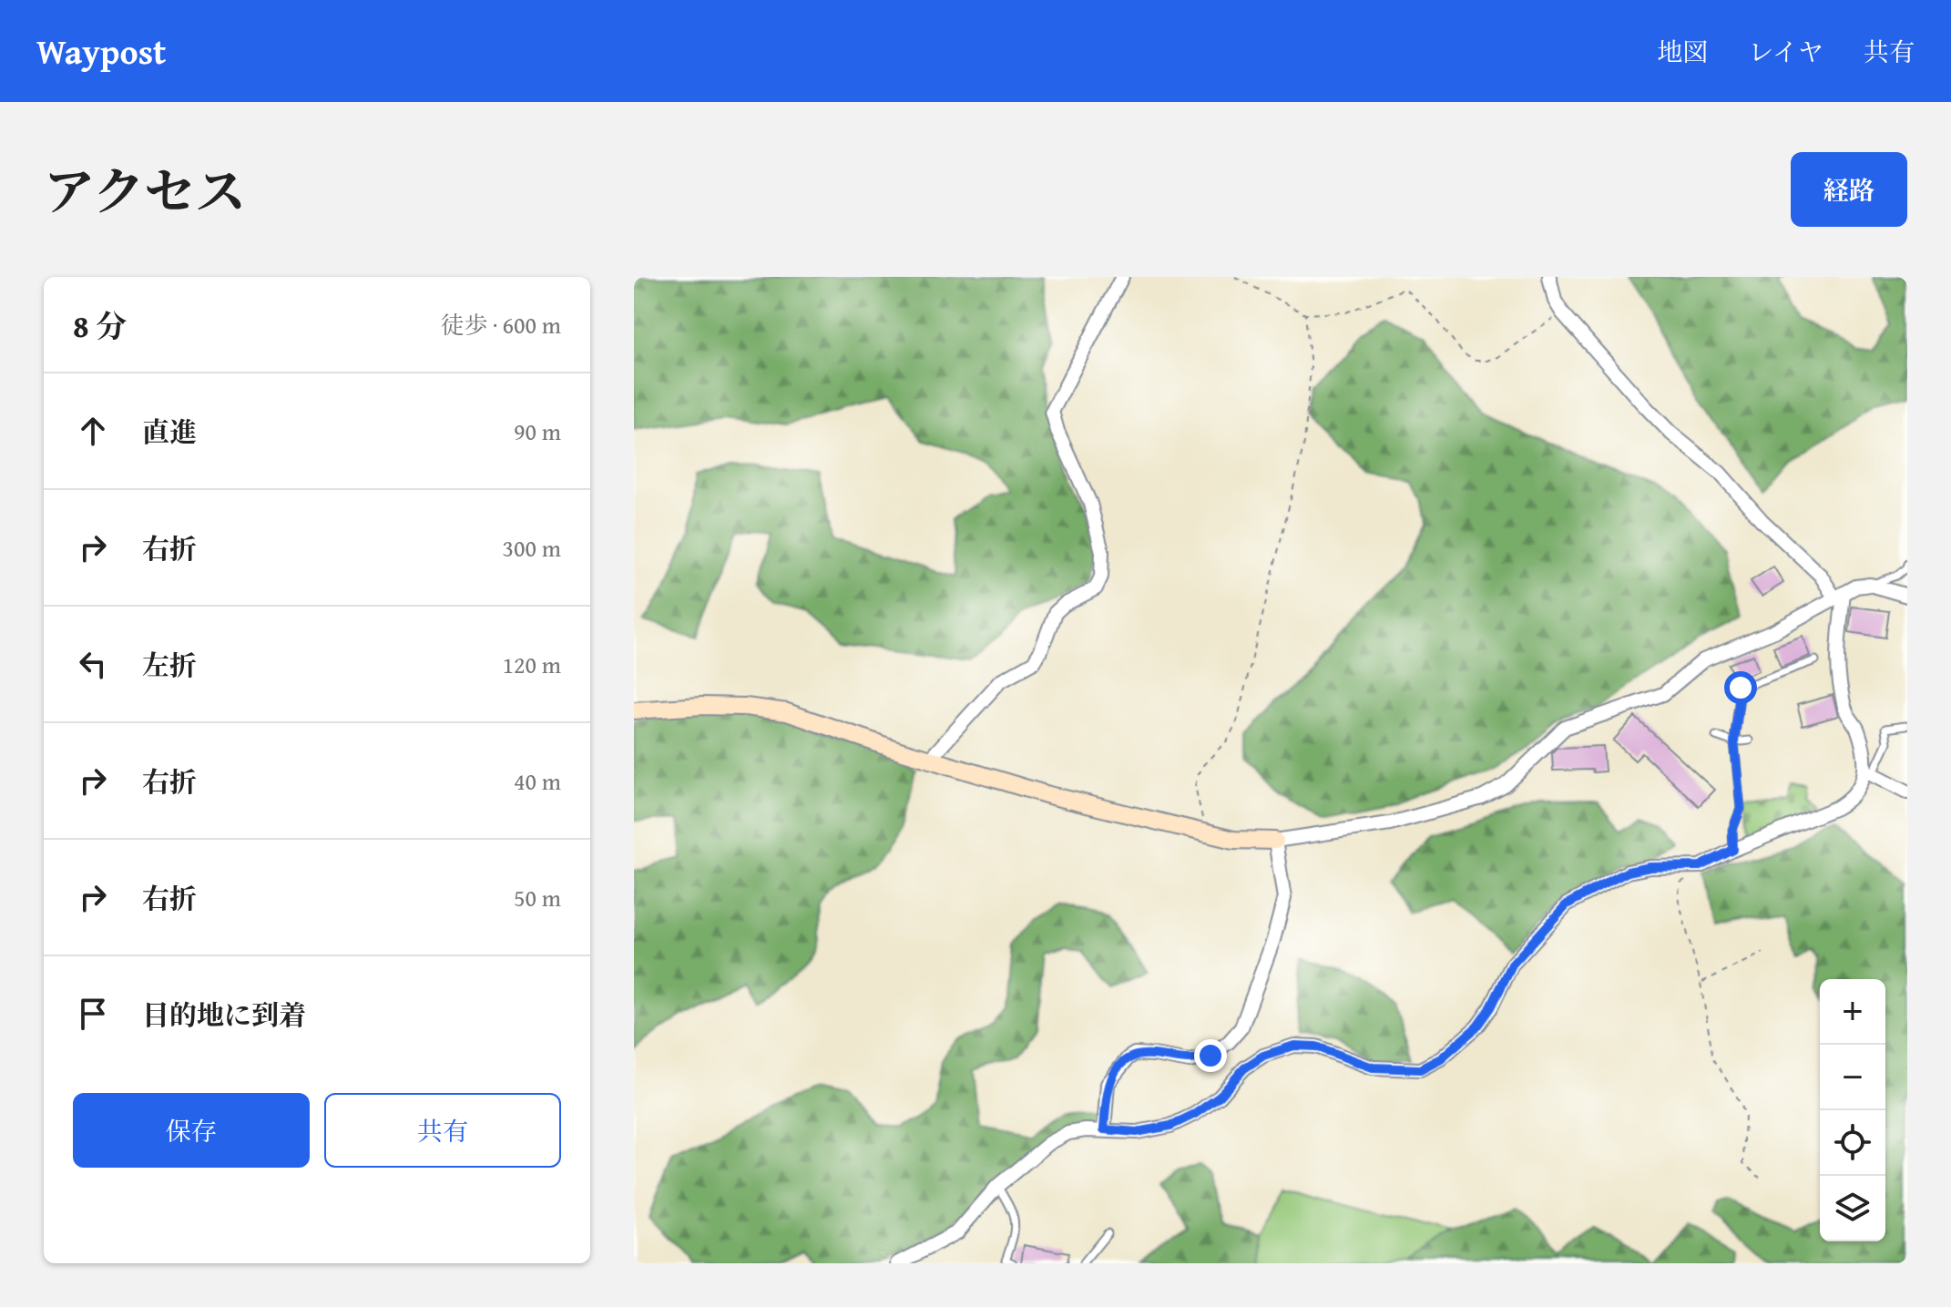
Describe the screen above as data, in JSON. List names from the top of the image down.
{
  "page": {
    "header": "Waypost",
    "nav": ["地図", "レイヤ", "共有"],
    "title": "アクセス",
    "buttons": [
      "経路",
      ["保存", "共有"]
    ],
    "heading": ["8 分", "徒歩 · 600 m"],
    "list": [
      ["直進", "90 m"],
      ["右折", "300 m"],
      ["左折", "120 m"],
      ["右折", "40 m"],
      ["右折", "50 m"],
      "目的地に到着"
    ],
    "map_buttons": ["+", "−"]
  }
}
